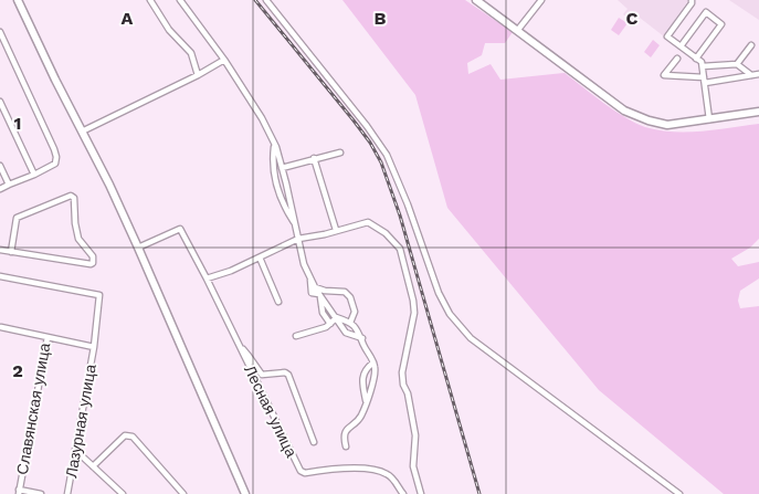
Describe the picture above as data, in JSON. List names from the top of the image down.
{
  "streets": {
    "street": ["Славянская улица", "Лесная улица", "Лазурная улица"]
  },
  "crossings": [
    ["Славянская улица", "Лазурная улица"]
  ],
  "grid": {
    "columns": ["A", "B", "C"],
    "rows": ["1", "2"]
  }
}
